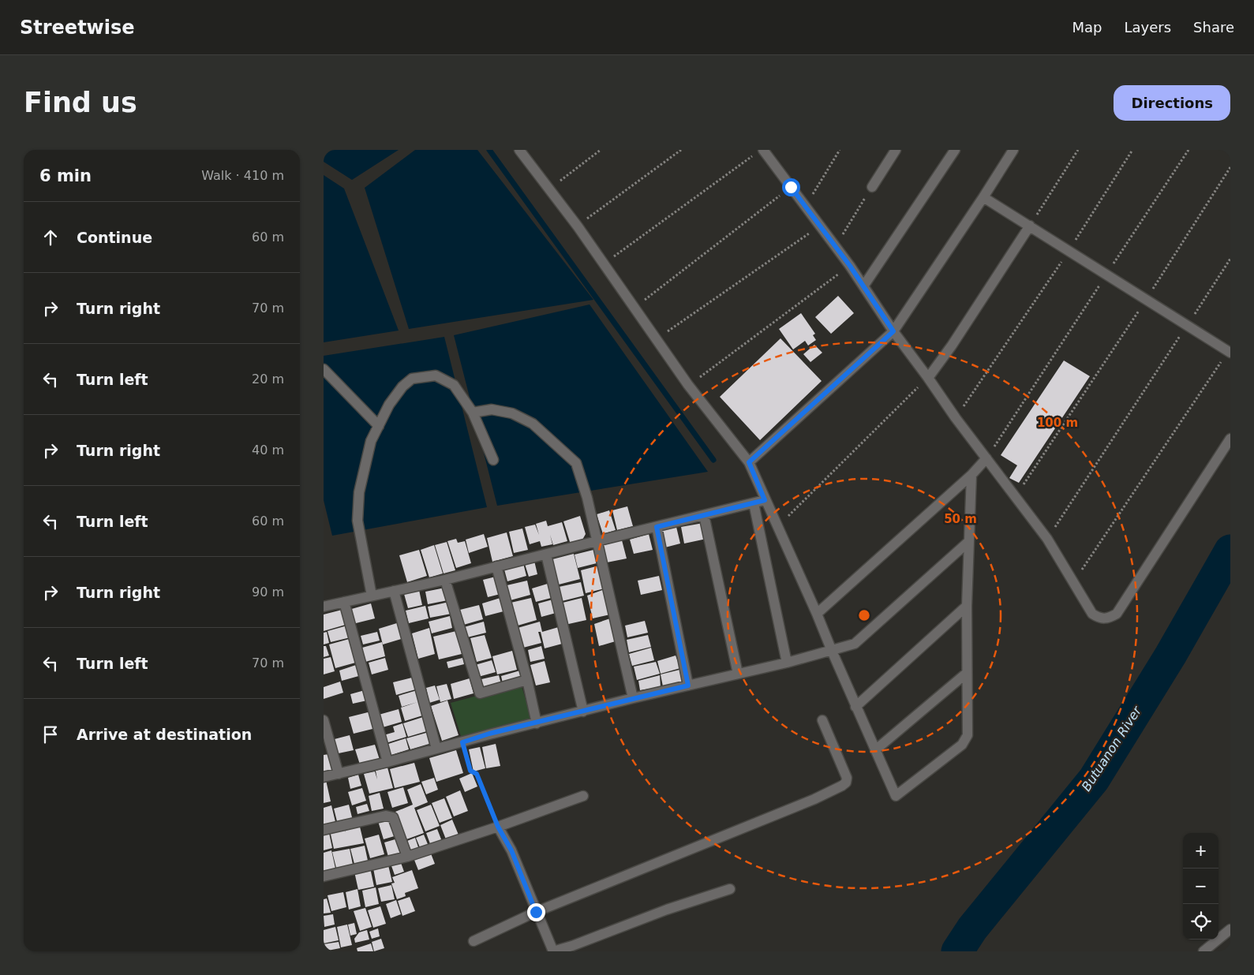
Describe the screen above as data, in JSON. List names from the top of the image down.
{
  "water": ["Butuanon River"],
  "page": {
    "header": "Streetwise",
    "nav": ["Map", "Layers", "Share"],
    "buttons": "Directions",
    "title": "Find us",
    "heading": ["6 min", "Walk · 410 m"],
    "list": [
      ["Continue", "60 m"],
      ["Turn right", "70 m"],
      ["Turn left", "20 m"],
      ["Turn right", "40 m"],
      ["Turn left", "60 m"],
      ["Turn right", "90 m"],
      ["Turn left", "70 m"],
      "Arrive at destination"
    ],
    "map_buttons": ["+", "−"]
  },
  "rings": ["100 m", "50 m"]
}
